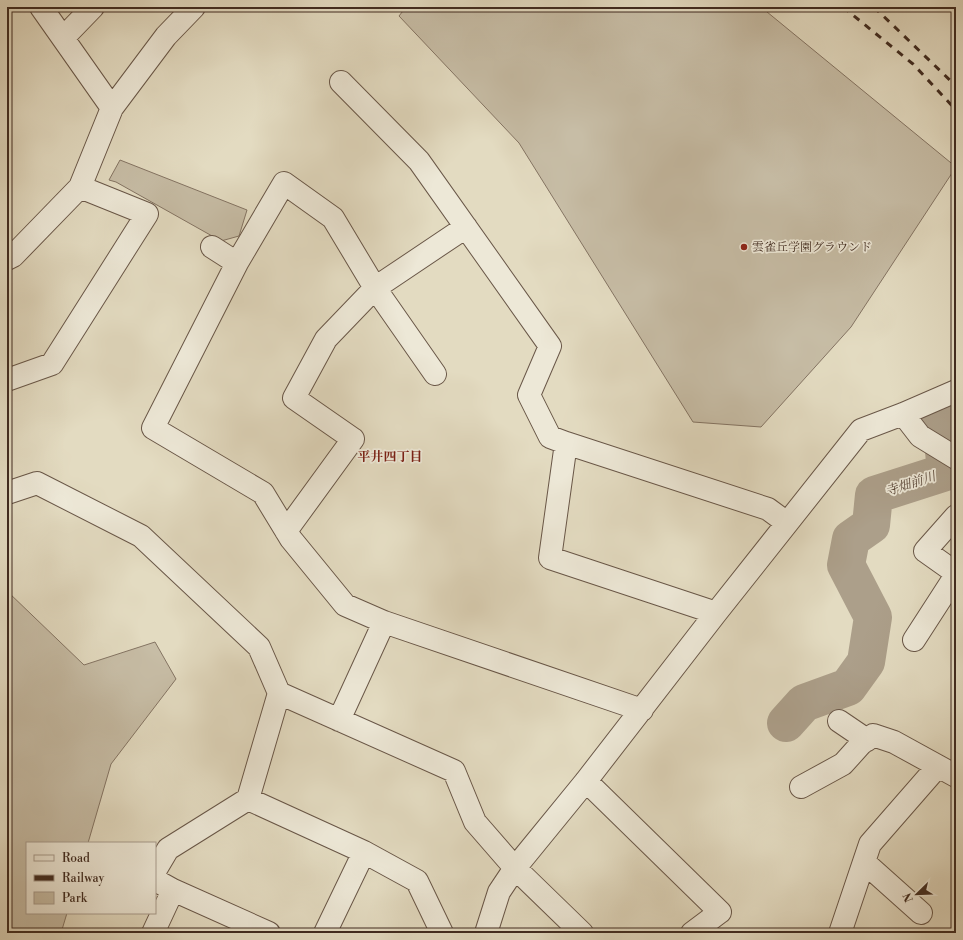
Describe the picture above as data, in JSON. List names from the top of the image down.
{
  "districts": ["平井四丁目"],
  "water": ["寺畑前川"],
  "places": ["雲雀丘学園グラウンド"],
  "legend": ["Road", "Railway", "Park"],
  "north": "bottom left"
}
